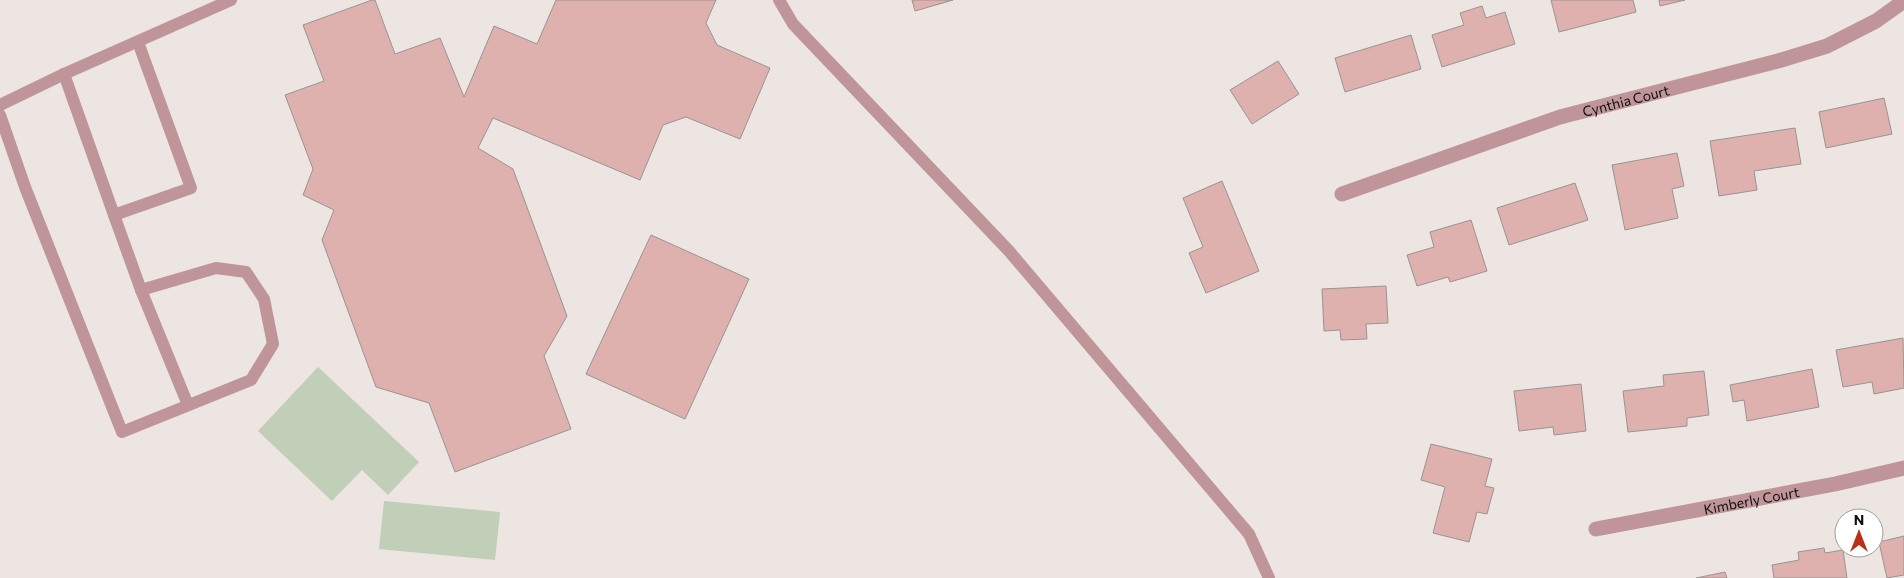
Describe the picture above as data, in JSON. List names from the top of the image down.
{
  "streets": {
    "street": ["Cynthia Court", "Kimberly Court"]
  },
  "north": "top"
}
